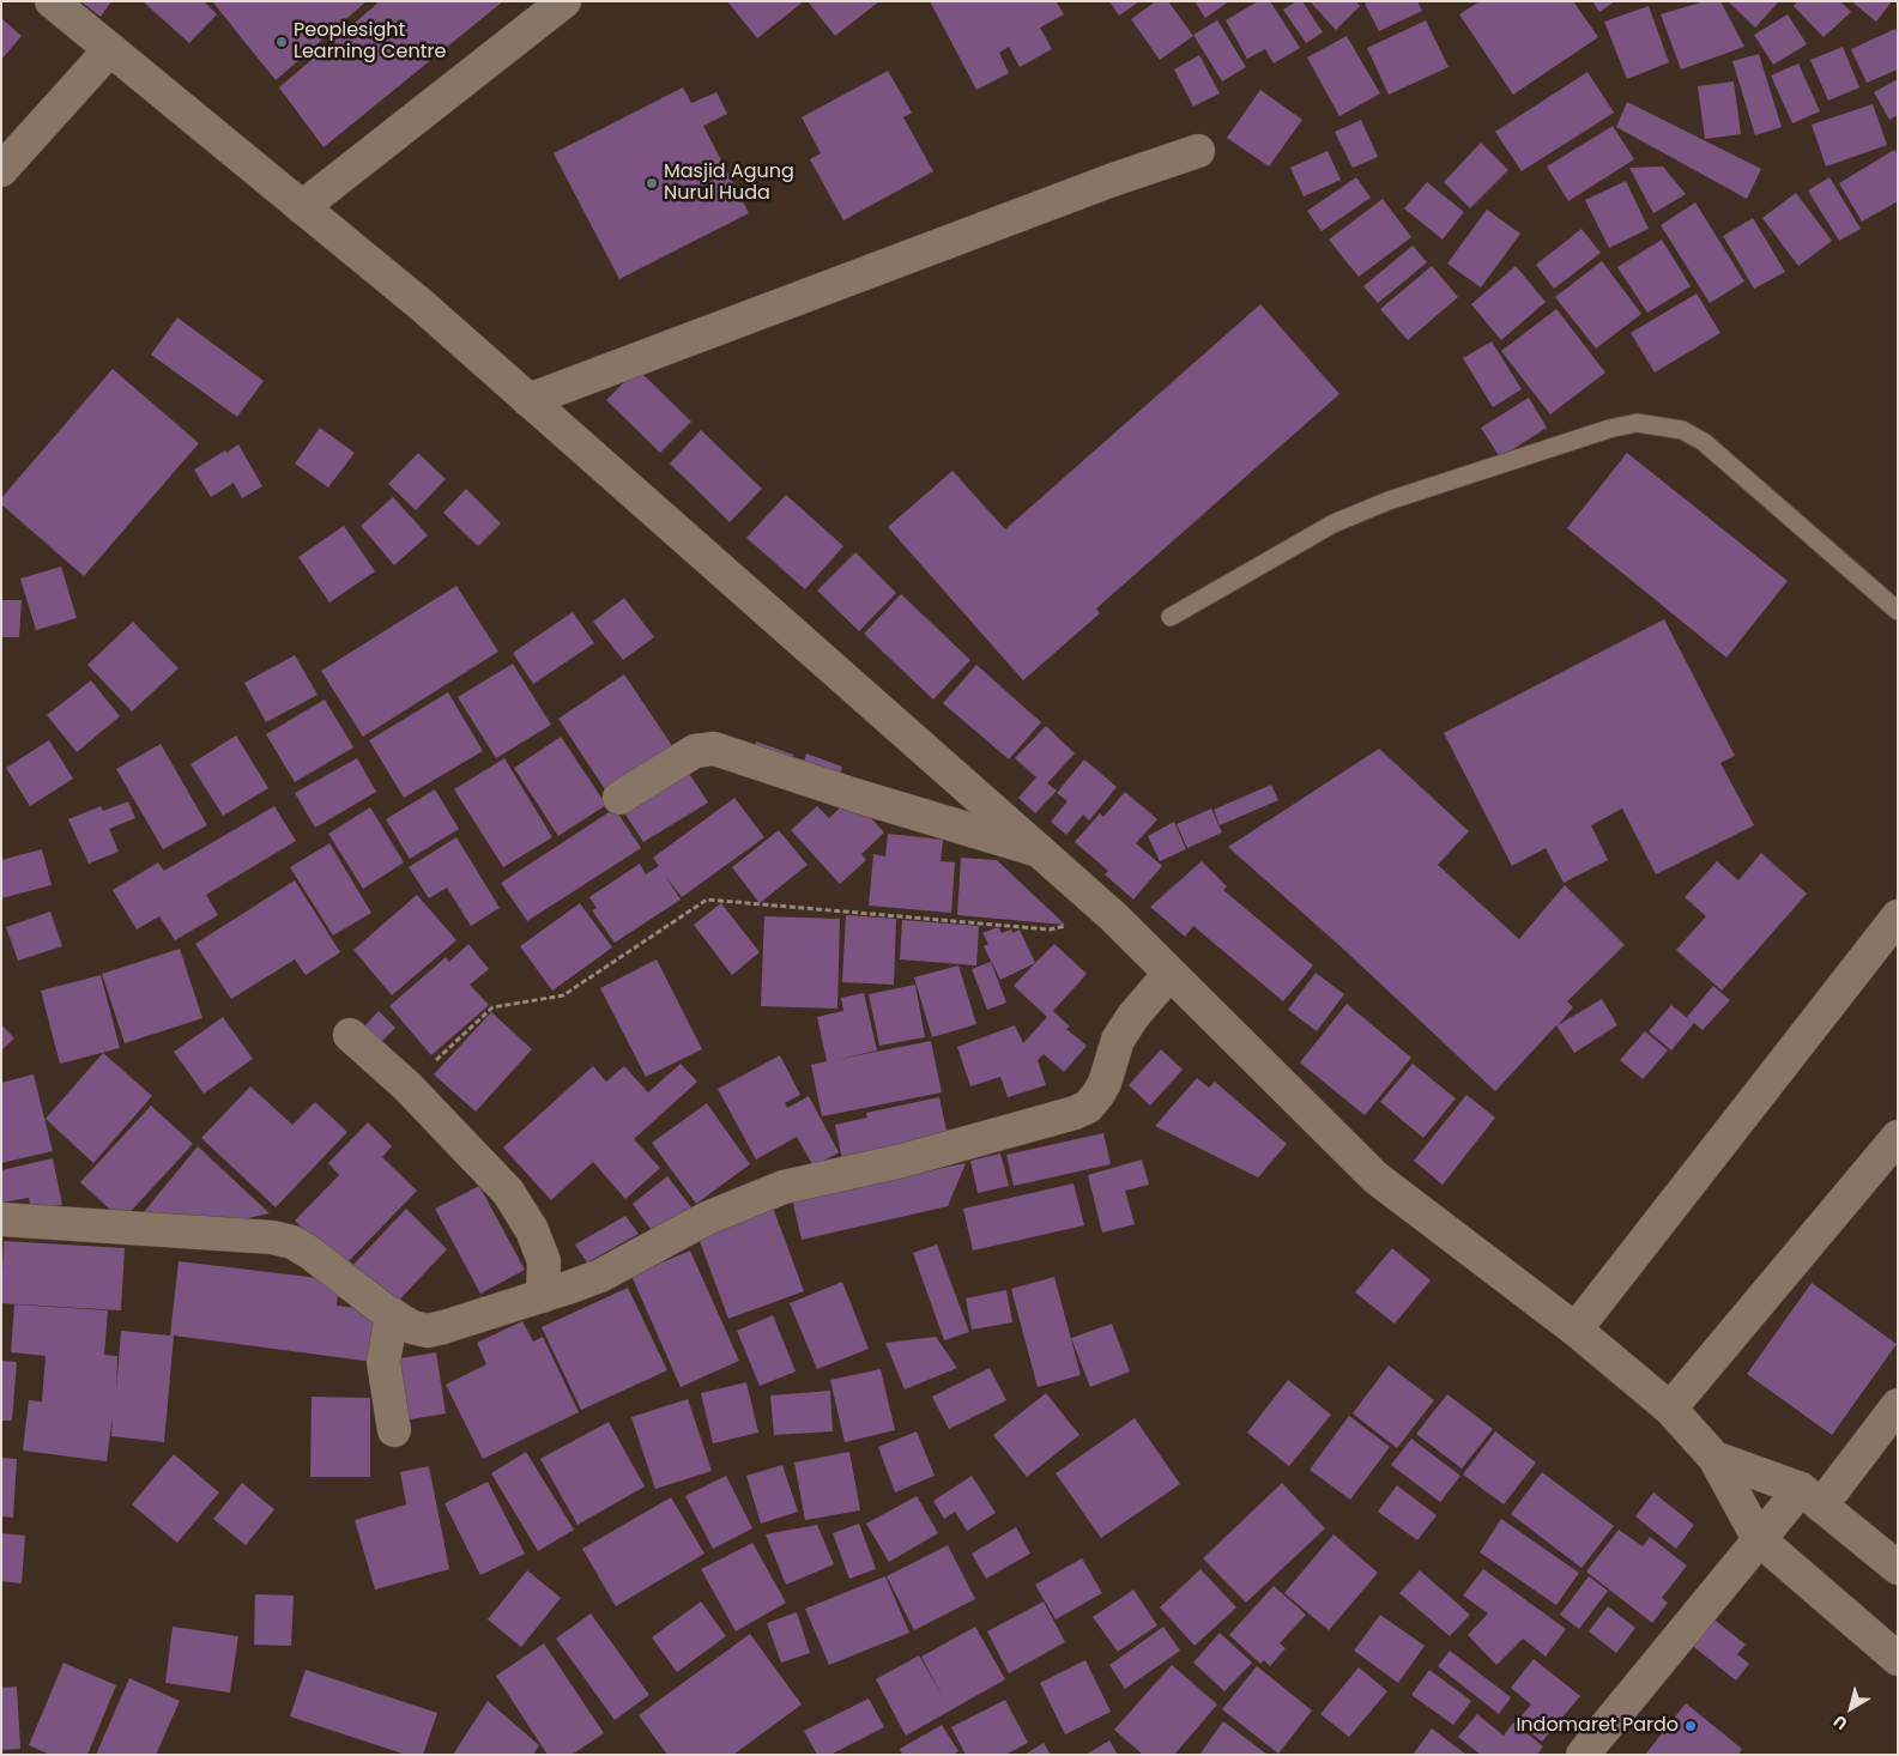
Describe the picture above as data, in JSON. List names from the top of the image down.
{
  "places": ["Peoplesight Learning Centre", "Masjid Agung Nurul Huda", "Indomaret Pardo"],
  "north": "bottom left"
}
